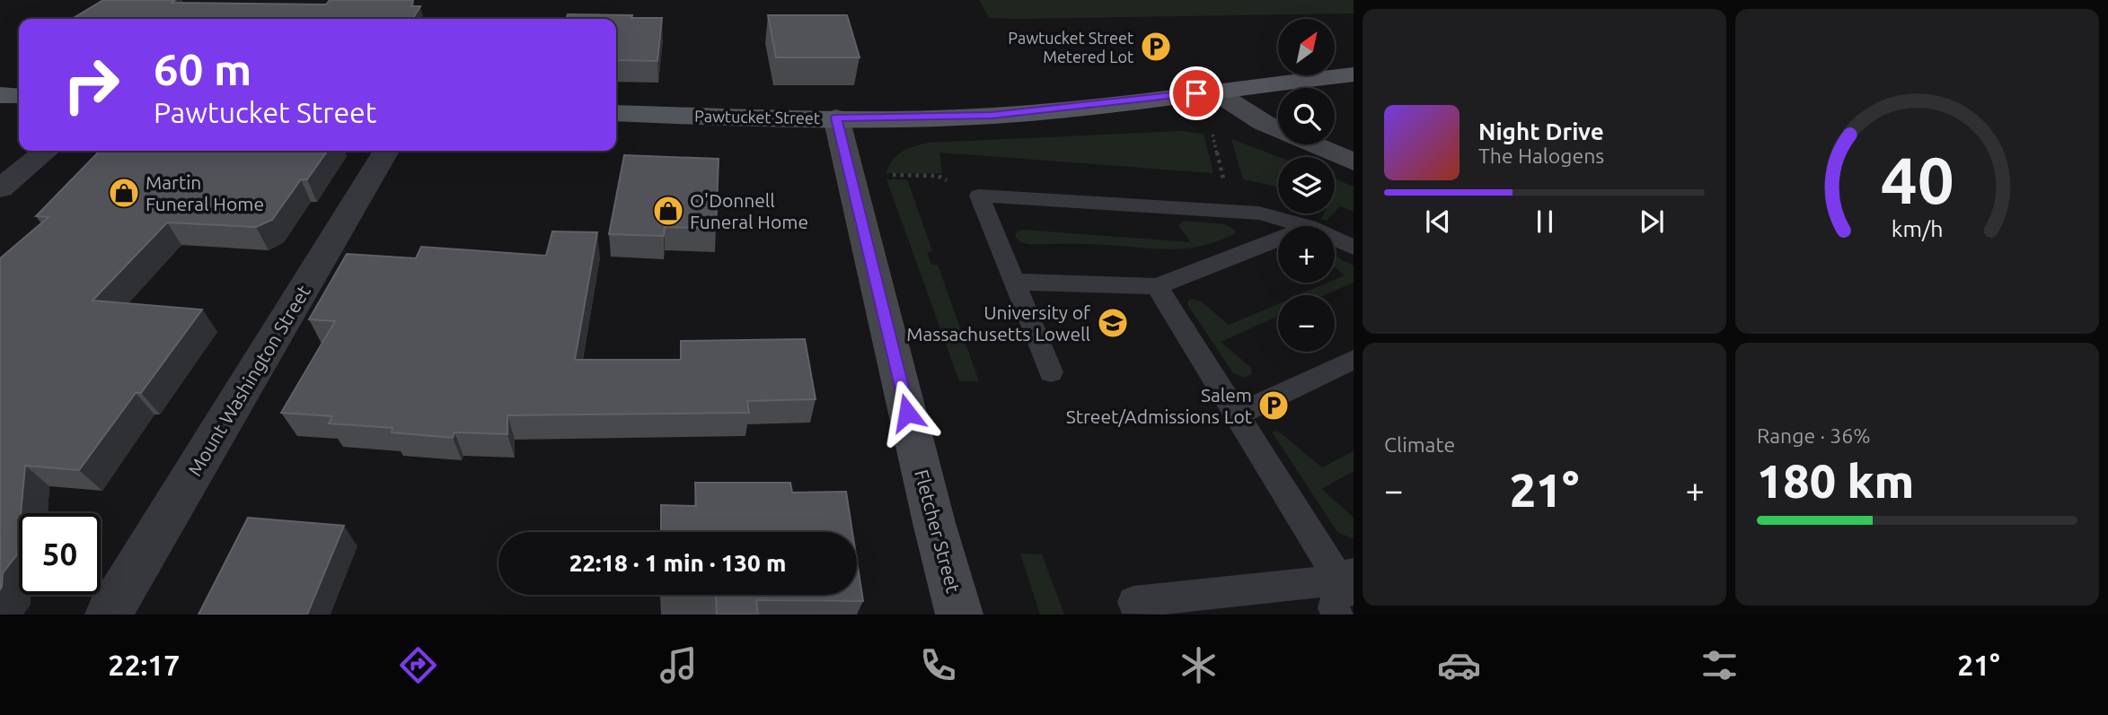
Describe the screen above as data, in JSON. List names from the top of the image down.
{
  "streets": {
    "main road": ["Pawtucket Street", "Fletcher Street"],
    "street": ["Mount Washington Street"]
  },
  "crossings": [
    ["Pawtucket Street", "Fletcher Street"]
  ],
  "places": {
    "parking": ["Pawtucket Street Metered Lot", "Salem Street/Admissions Lot"],
    "shop": ["Martin Funeral Home", "O'Donnell Funeral Home"],
    "school or university": ["University of Massachusetts Lowell"]
  },
  "north": "top right",
  "page": {
    "map_buttons": ["+", "−"],
    "turn": ["60 m", "Pawtucket Street"],
    "song": ["Night Drive", "The Halogens"],
    "tile": [
      "Climate",
      ["Range · 36%", "180 km"]
    ],
    "heat": ["−", "21°", "+"],
    "limit": "50",
    "trip": "22:18 · 1 min · 130 m",
    "tabs": ["22:17", "21°"],
    "gauge": ["40", "km/h"]
  }
}
